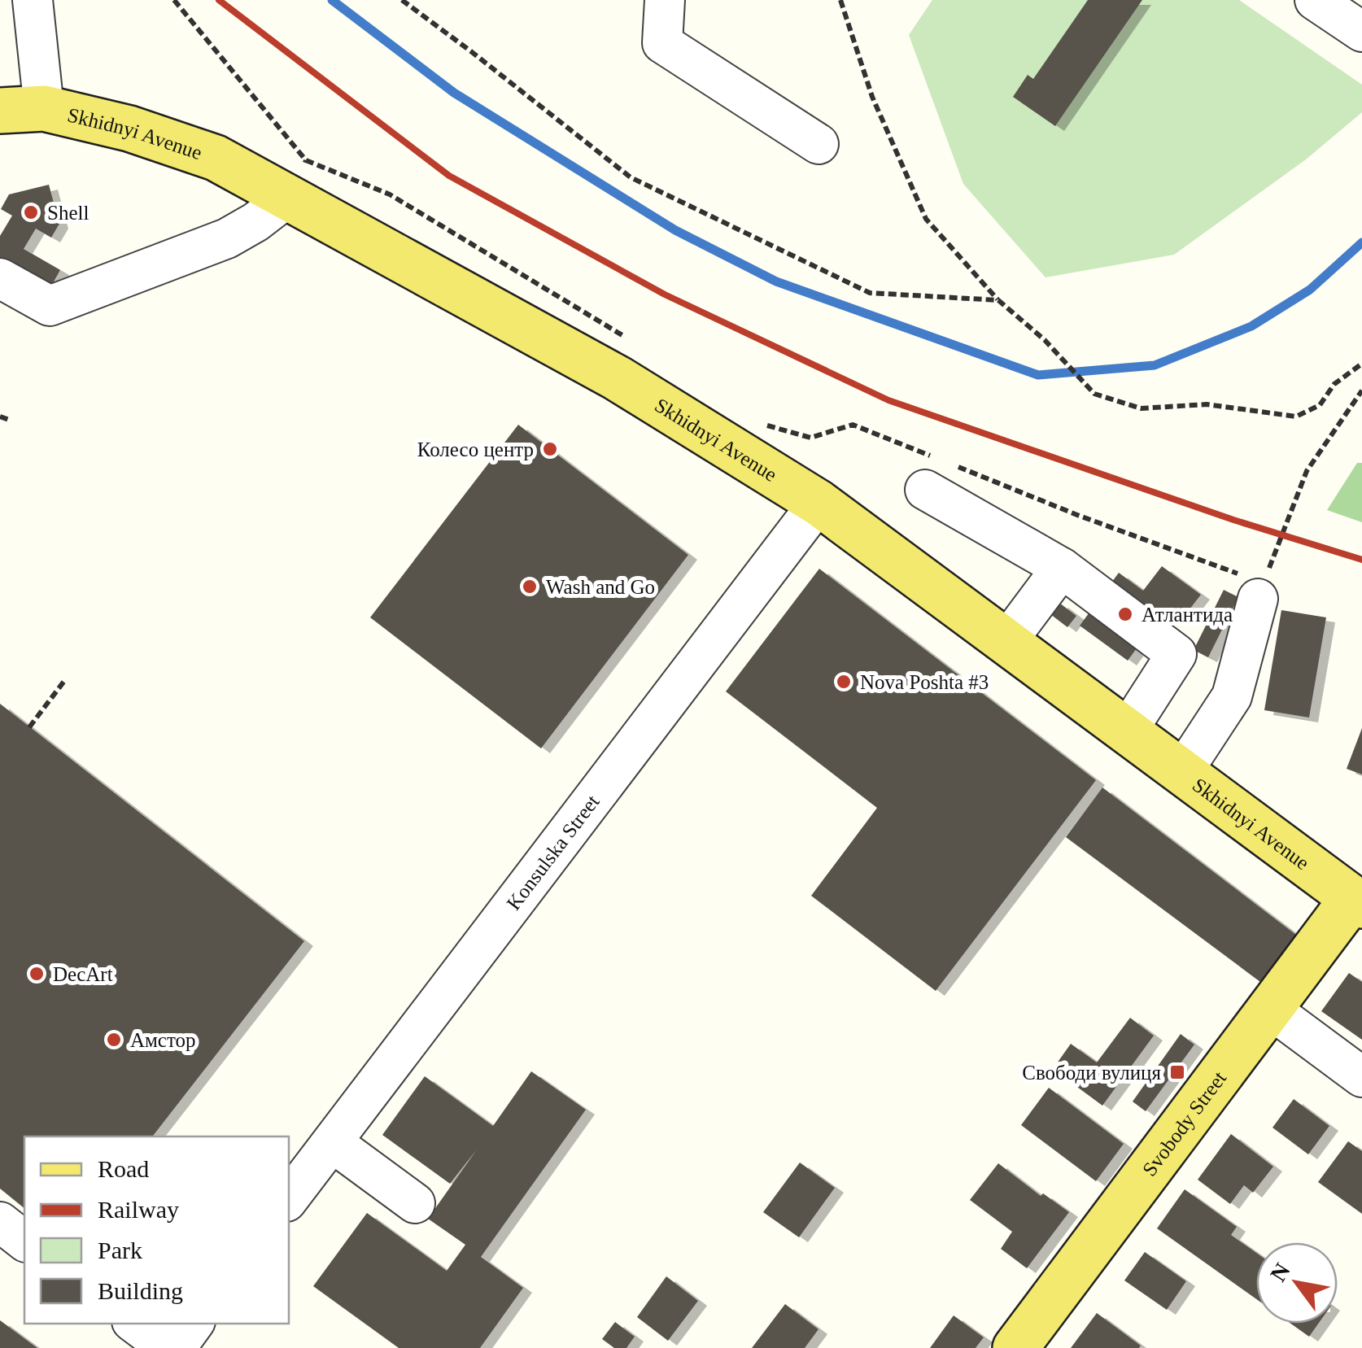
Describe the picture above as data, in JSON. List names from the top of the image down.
{
  "streets": {
    "main road": ["Skhidnyi Avenue", "Svobody Street"],
    "street": ["Konsulska Street"]
  },
  "crossings": [
    ["Skhidnyi Avenue", "Konsulska Street"],
    ["Skhidnyi Avenue", "Svobody Street"]
  ],
  "places": {
    "other": [
      "Shell",
      "Колесо центр",
      "Wash and Go",
      "Атлантида",
      "Nova Poshta #3",
      "DecArt",
      "Амстор"
    ],
    "transit": ["Свободи вулиця"]
  },
  "legend": [
    "Road",
    "Railway",
    "Park",
    "Building"
  ],
  "north": "top left"
}
